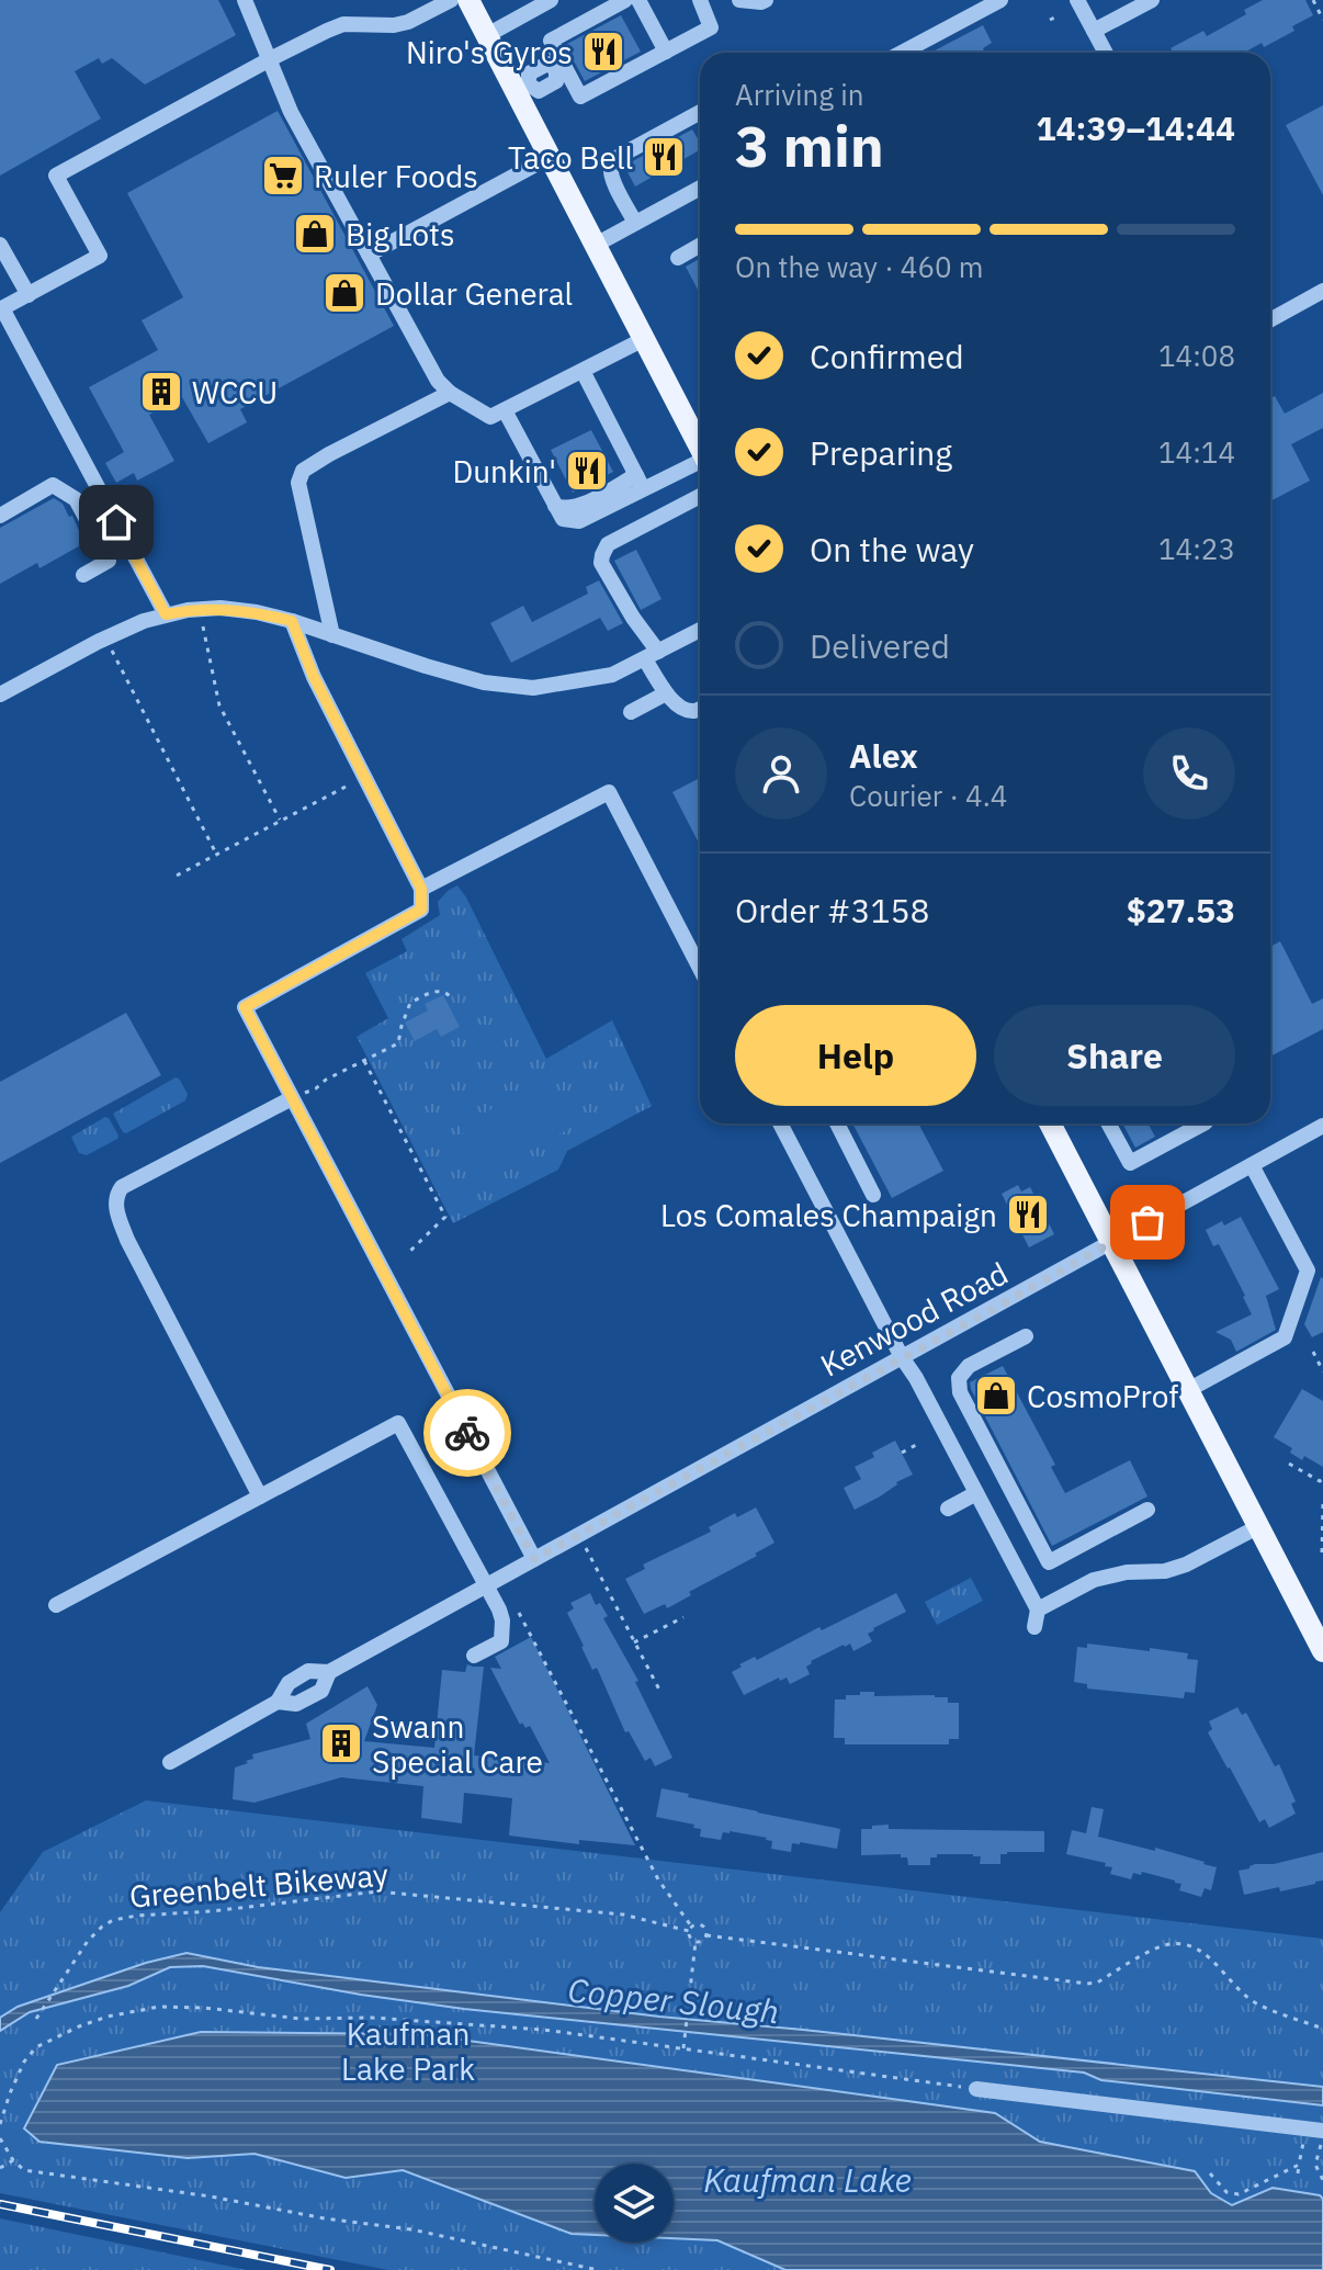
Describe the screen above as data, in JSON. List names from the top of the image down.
{
  "streets": {
    "street": ["Kenwood Road"],
    "path": ["Greenbelt Bikeway"]
  },
  "water": ["Copper Slough", "Kaufman Lake"],
  "parks": ["Kaufman Lake Park"],
  "places": {
    "restaurant": [
      "Niro's Gyros",
      "Taco Bell",
      "Dunkin'",
      "Los Comales Champaign"
    ],
    "supermarket": ["Ruler Foods"],
    "shop": ["Big Lots", "Dollar General", "CosmoProf"],
    "building": ["WCCU", "Swann Special Care"]
  },
  "page": {
    "heading": ["3 min", "Arriving in", "14:39–14:44"],
    "panel": [
      "Alex",
      "Courier · 4.4",
      "Order #3158",
      "$27.53"
    ],
    "bar": "On the way · 460 m",
    "list": [
      ["Confirmed", "14:08"],
      ["Preparing", "14:14"],
      ["On the way", "14:23"],
      "Delivered"
    ],
    "buttons": ["Help", "Share"]
  }
}
